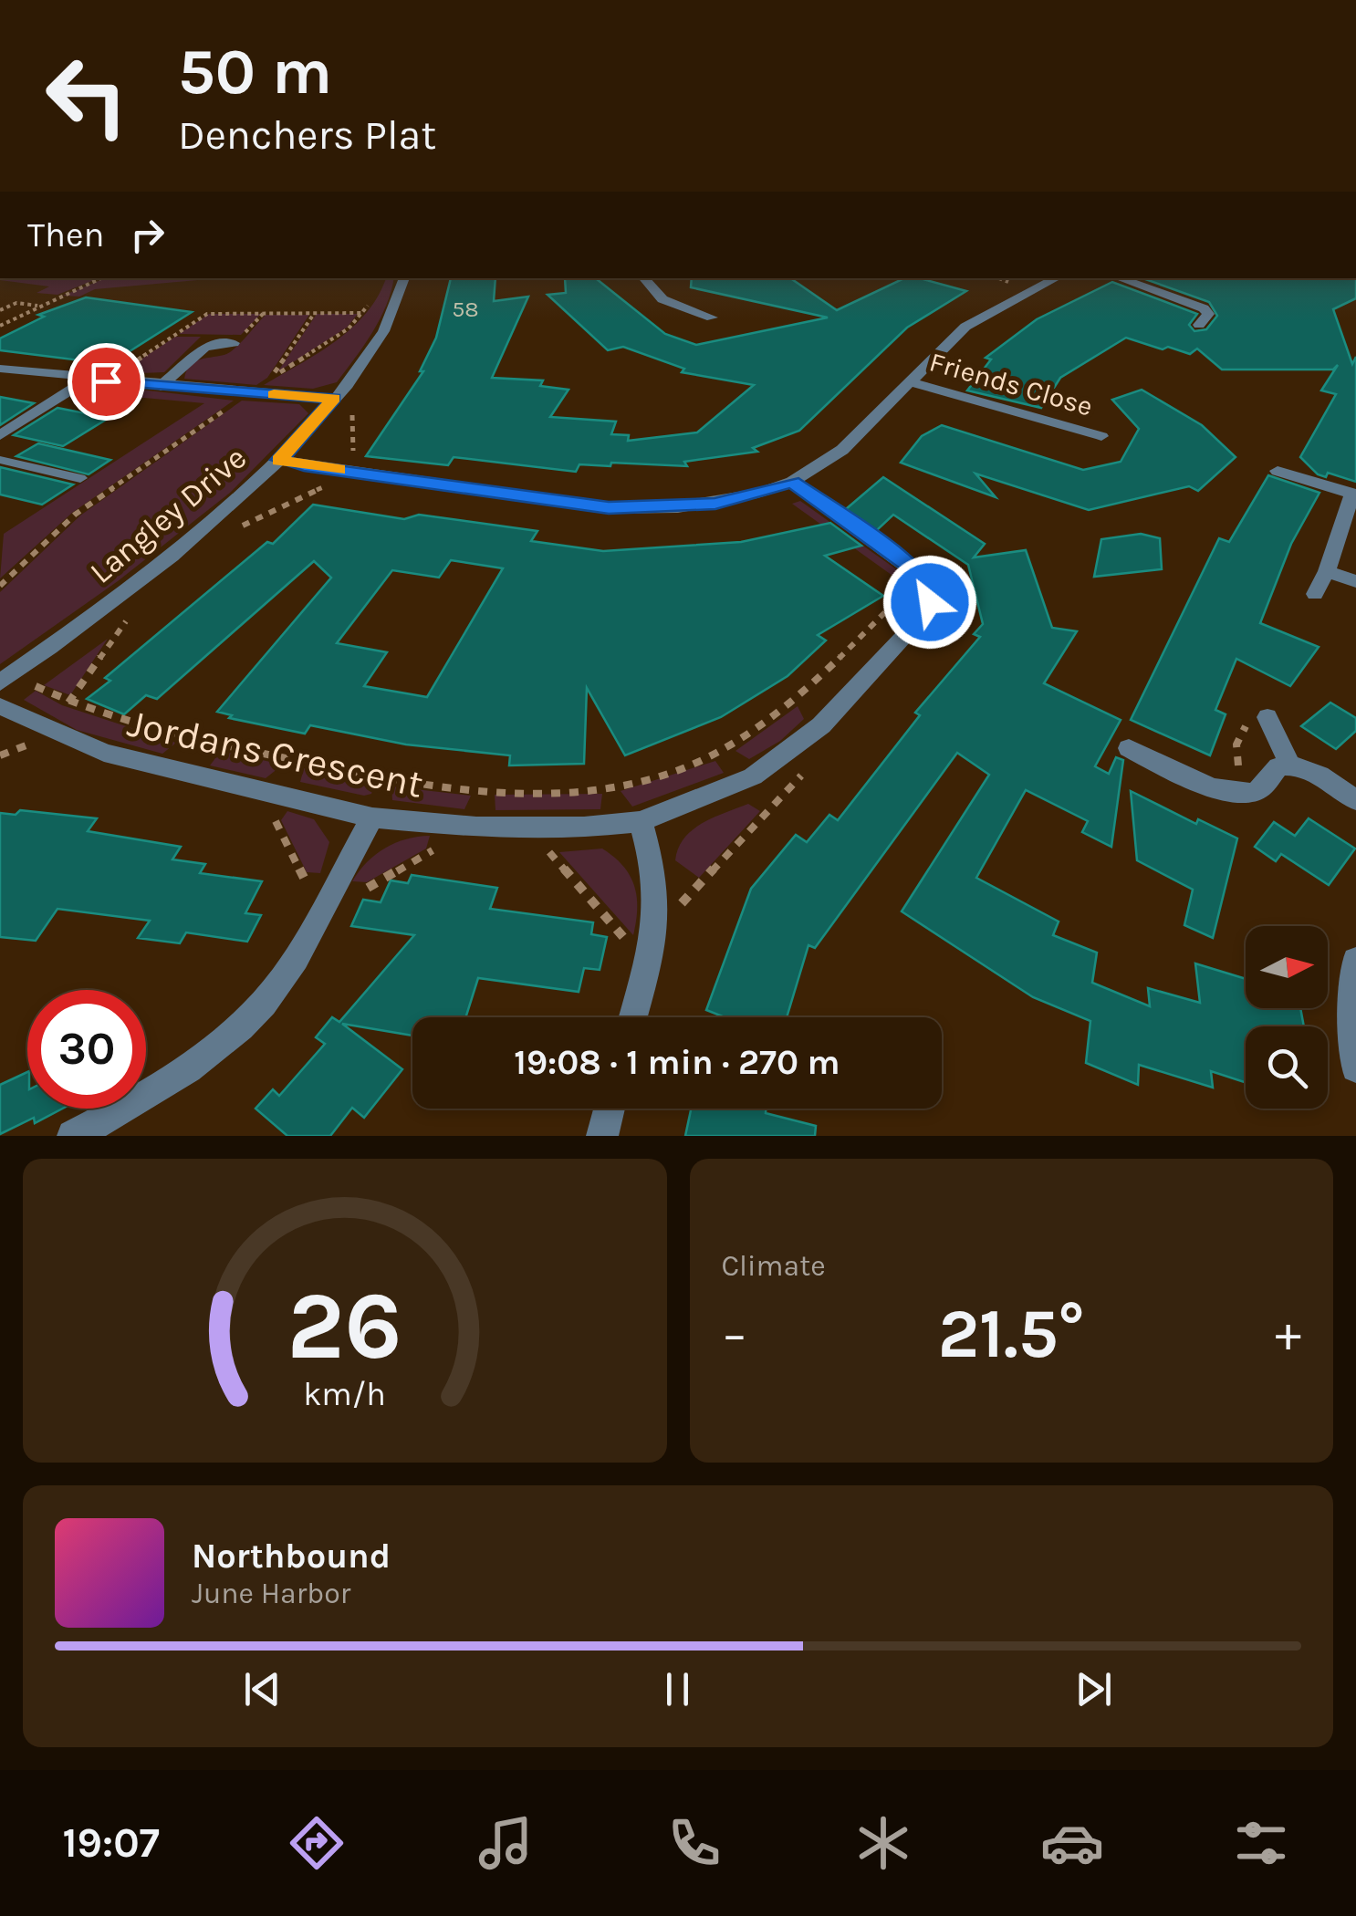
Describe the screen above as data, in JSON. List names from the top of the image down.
{
  "streets": {
    "street": ["Friends Close", "Langley Drive", "Jordans Crescent"]
  },
  "house_numbers": ["58"],
  "north": "right",
  "page": {
    "turn": ["50 m", "Denchers Plat"],
    "then": "Then",
    "limit": "30",
    "trip": "19:08 · 1 min · 270 m",
    "tile": "Climate",
    "heat": ["−", "21.5°", "+"],
    "song": ["Northbound", "June Harbor"],
    "tabs": "19:07",
    "gauge": ["26", "km/h"]
  }
}
